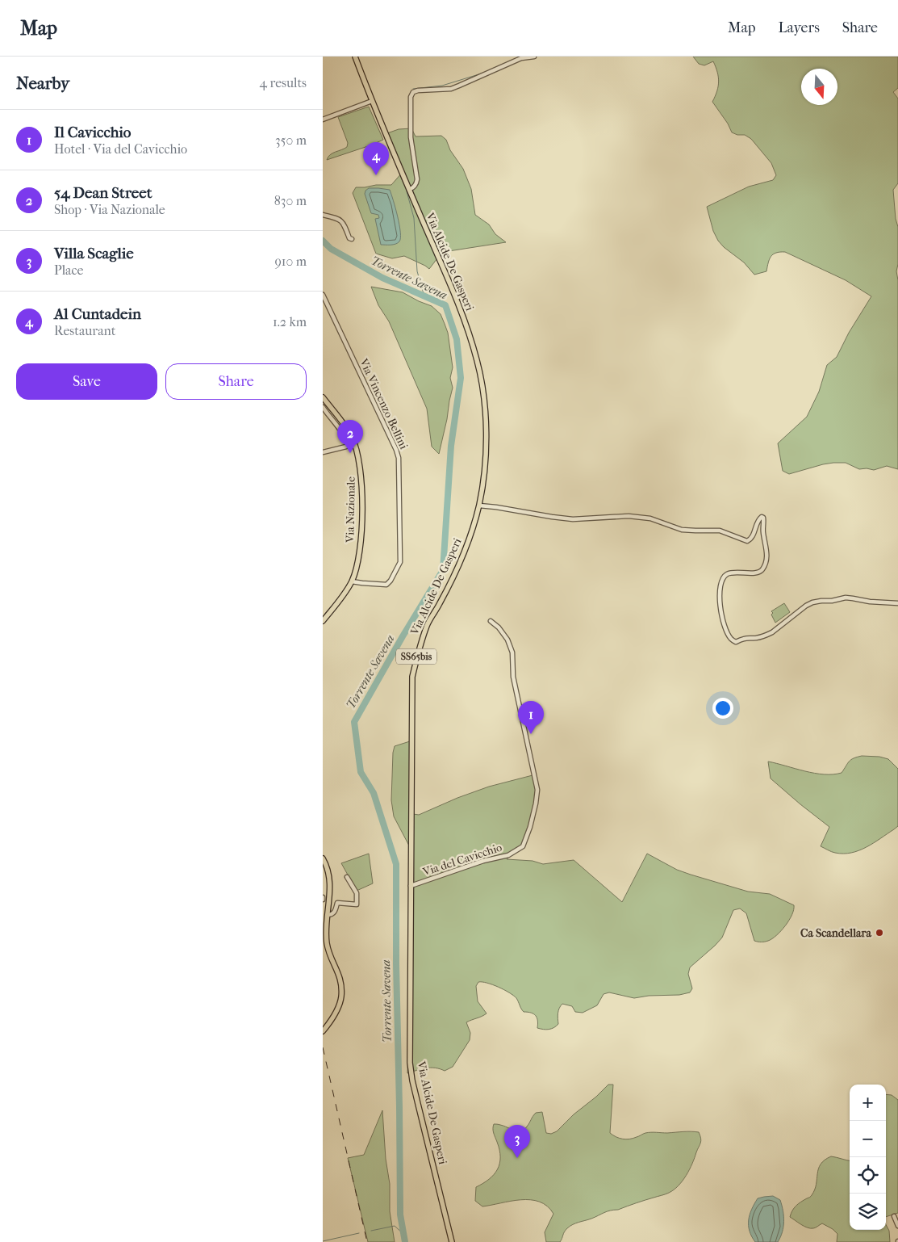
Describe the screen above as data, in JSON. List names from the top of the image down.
{
  "streets": {
    "main road": ["Via Alcide De Gasperi", "Via Nazionale", "SS65bis"],
    "street": ["Via Vincenzo Bellini", "Via del Cavicchio"]
  },
  "crossings": [
    ["Via Alcide De Gasperi", "SS65bis"],
    ["Via Alcide De Gasperi", "Via del Cavicchio"],
    ["Via Vincenzo Bellini", "Via Nazionale"]
  ],
  "water": ["Torrente Savena"],
  "places": ["Ca Scandellara"],
  "north": "bottom",
  "page": {
    "header": "Map",
    "nav": ["Map", "Layers", "Share"],
    "heading": ["Nearby", "4 results"],
    "list": [
      {
        "mark": "1",
        "name": "Il Cavicchio",
        "note": "Hotel · Via del Cavicchio",
        "value": "350 m"
      },
      {
        "mark": "2",
        "name": "54 Dean Street",
        "note": "Shop · Via Nazionale",
        "value": "830 m"
      },
      {
        "mark": "3",
        "name": "Villa Scaglie",
        "note": "Place",
        "value": "910 m"
      },
      {
        "mark": "4",
        "name": "Al Cuntadein",
        "note": "Restaurant",
        "value": "1.2 km"
      }
    ],
    "pins": [
      "4",
      "2",
      "1",
      "3"
    ],
    "buttons": ["Save", "Share"],
    "map_buttons": ["+", "−"]
  }
}
